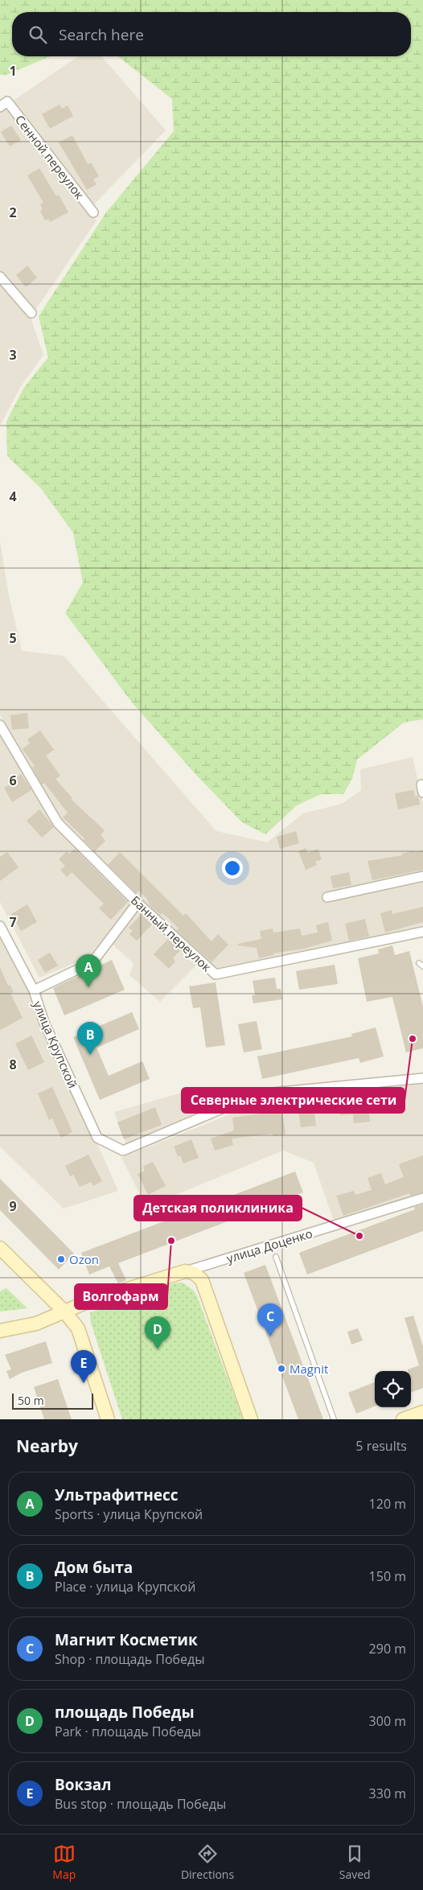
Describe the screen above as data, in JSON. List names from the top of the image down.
{
  "streets": {
    "street": [
      "Сенной переулок",
      "Банный переулок",
      "улица Крупской",
      "улица Доценко"
    ]
  },
  "places": [
    "Северные электрические сети",
    "Детская поликлиника",
    "Волгофарм",
    "Ozon",
    "Magnit"
  ],
  "scale_bar": "50 m",
  "page": {
    "search": "Search here",
    "pins": [
      "A",
      "B",
      "C",
      "D",
      "E"
    ],
    "scale": "50 m",
    "heading": ["Nearby", "5 results"],
    "list": [
      {
        "mark": "A",
        "name": "Ультрафитнесс",
        "note": "Sports · улица Крупской",
        "value": "120 m"
      },
      {
        "mark": "B",
        "name": "Дом быта",
        "note": "Place · улица Крупской",
        "value": "150 m"
      },
      {
        "mark": "C",
        "name": "Магнит Косметик",
        "note": "Shop · площадь Победы",
        "value": "290 m"
      },
      {
        "mark": "D",
        "name": "площадь Победы",
        "note": "Park · площадь Победы",
        "value": "300 m"
      },
      {
        "mark": "E",
        "name": "Вокзал",
        "note": "Bus stop · площадь Победы",
        "value": "330 m"
      }
    ],
    "nav": ["Map", "Directions", "Saved"]
  },
  "grid": {
    "rows": [
      "1",
      "2",
      "3",
      "4",
      "5",
      "6",
      "7",
      "8",
      "9"
    ]
  }
}
